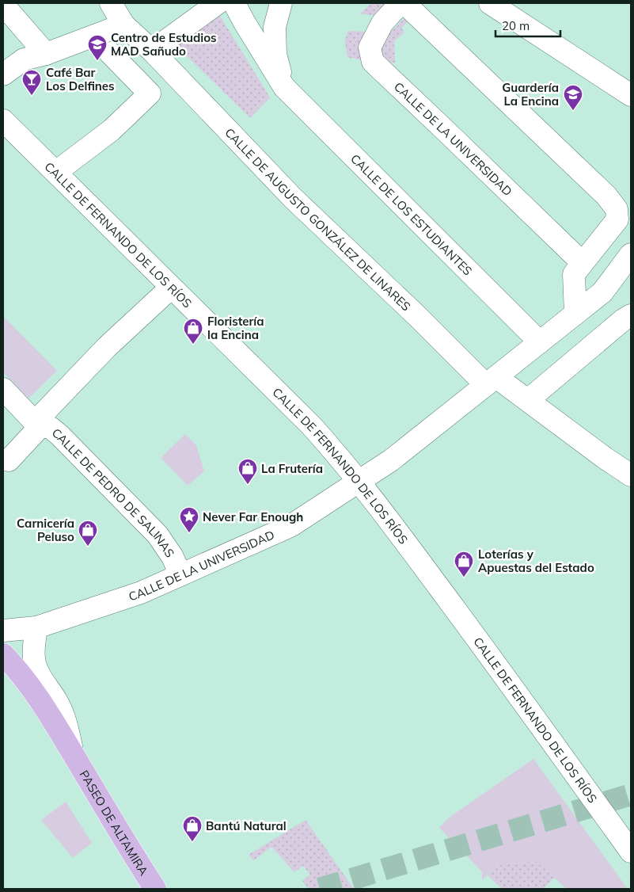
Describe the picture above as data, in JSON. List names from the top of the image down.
{
  "streets": {
    "main road": ["PASEO DE ALTAMIRA"],
    "street": [
      "CALLE DE LA UNIVERSIDAD",
      "CALLE DE LOS ESTUDIANTES",
      "CALLE DE AUGUSTO GONZÁLEZ DE LINARES",
      "CALLE DE FERNANDO DE LOS RÍOS",
      "CALLE DE PEDRO DE SALINAS"
    ]
  },
  "crossings": [
    ["CALLE DE LA UNIVERSIDAD", "CALLE DE LOS ESTUDIANTES"],
    ["CALLE DE LA UNIVERSIDAD", "CALLE DE AUGUSTO GONZÁLEZ DE LINARES"],
    ["CALLE DE LA UNIVERSIDAD", "CALLE DE FERNANDO DE LOS RÍOS"],
    ["CALLE DE LA UNIVERSIDAD", "CALLE DE PEDRO DE SALINAS"],
    ["CALLE DE LA UNIVERSIDAD", "PASEO DE ALTAMIRA"]
  ],
  "places": {
    "school or university": ["Centro de Estudios MAD Sañudo", "Guardería La Encina"],
    "bar": ["Café Bar Los Delfines"],
    "shop": [
      "Floristería la Encina",
      "La Frutería",
      "Carnicería Peluso",
      "Loterías y Apuestas del Estado",
      "Bantú Natural"
    ],
    "place": ["Never Far Enough"]
  },
  "scale_bar": "20 m"
}
